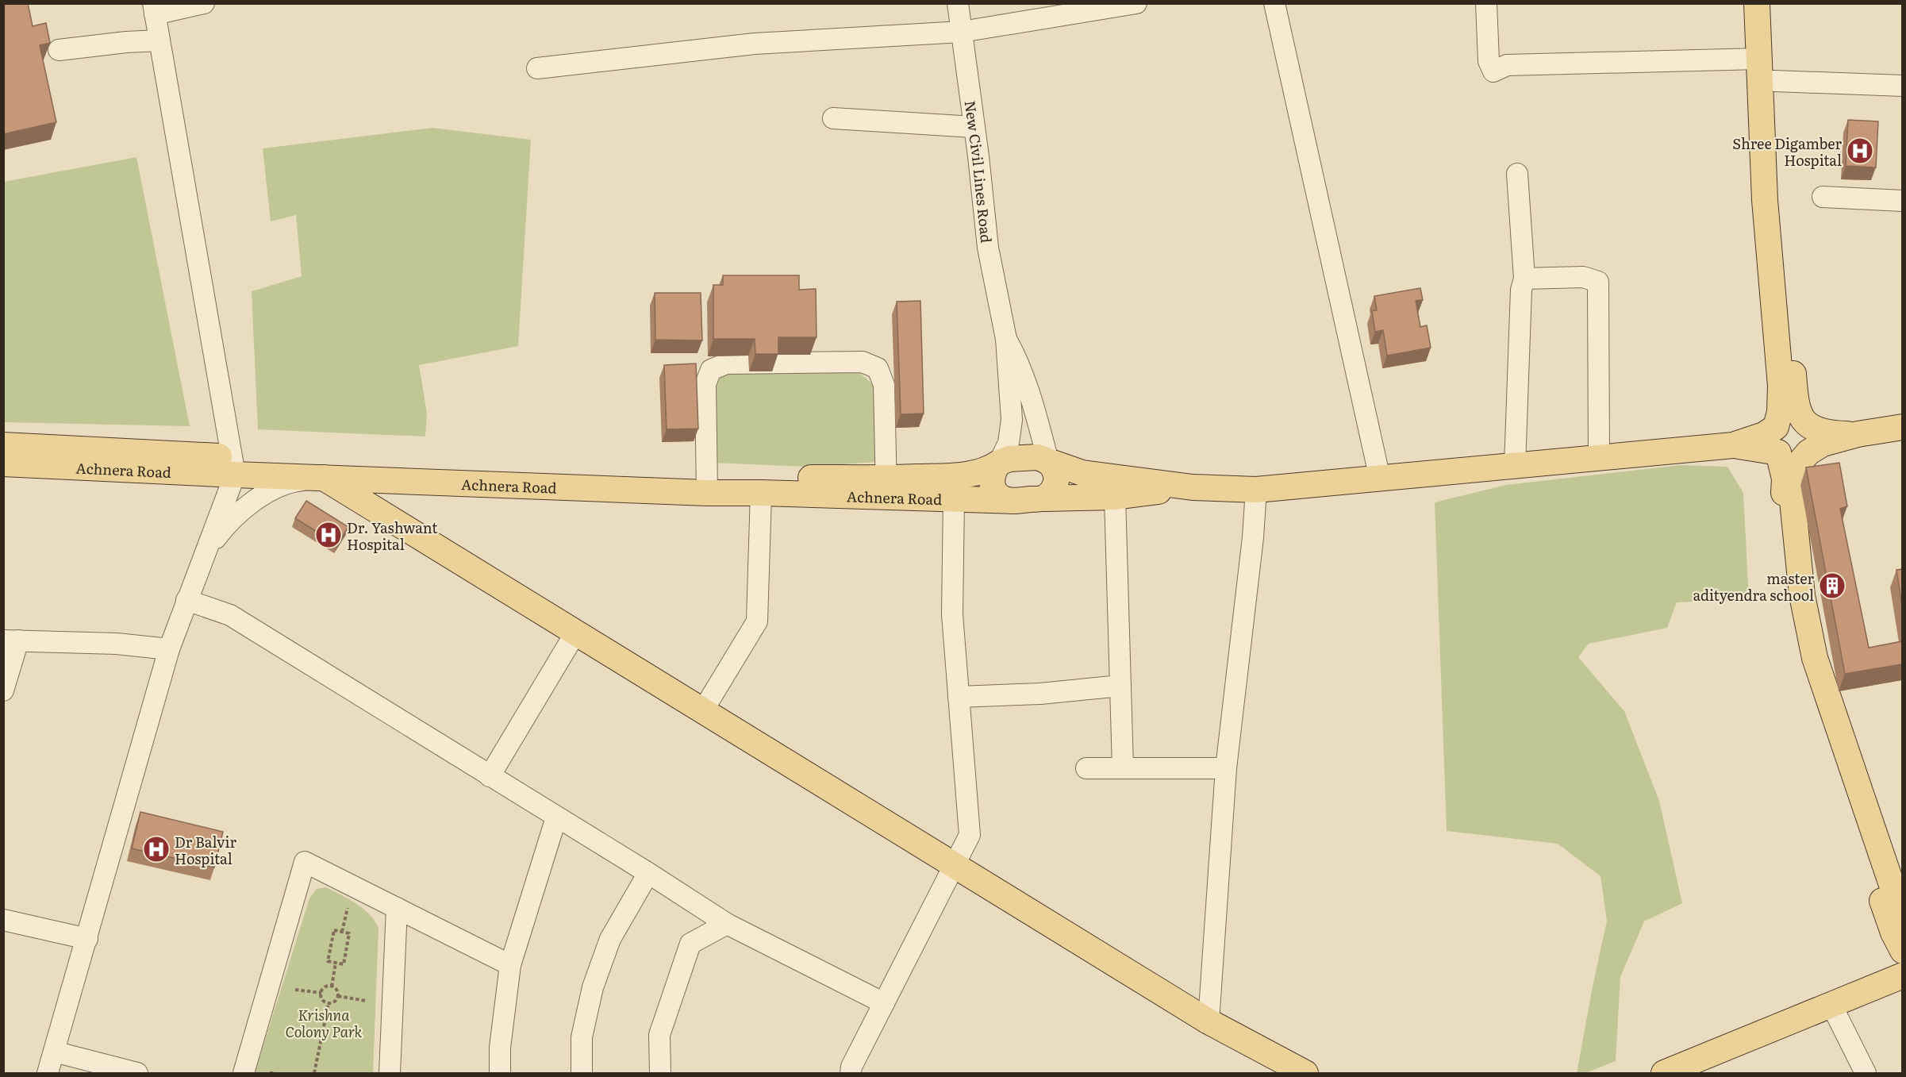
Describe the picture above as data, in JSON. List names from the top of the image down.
{
  "streets": {
    "main road": ["Achnera Road"],
    "street": ["New Civil Lines Road"]
  },
  "parks": ["Krishna Colony Park"],
  "places": {
    "hospital": ["Shree Digamber Hospital", "Dr. Yashwant Hospital", "Dr Balvir Hospital"],
    "building": ["master adityendra school"]
  }
}
